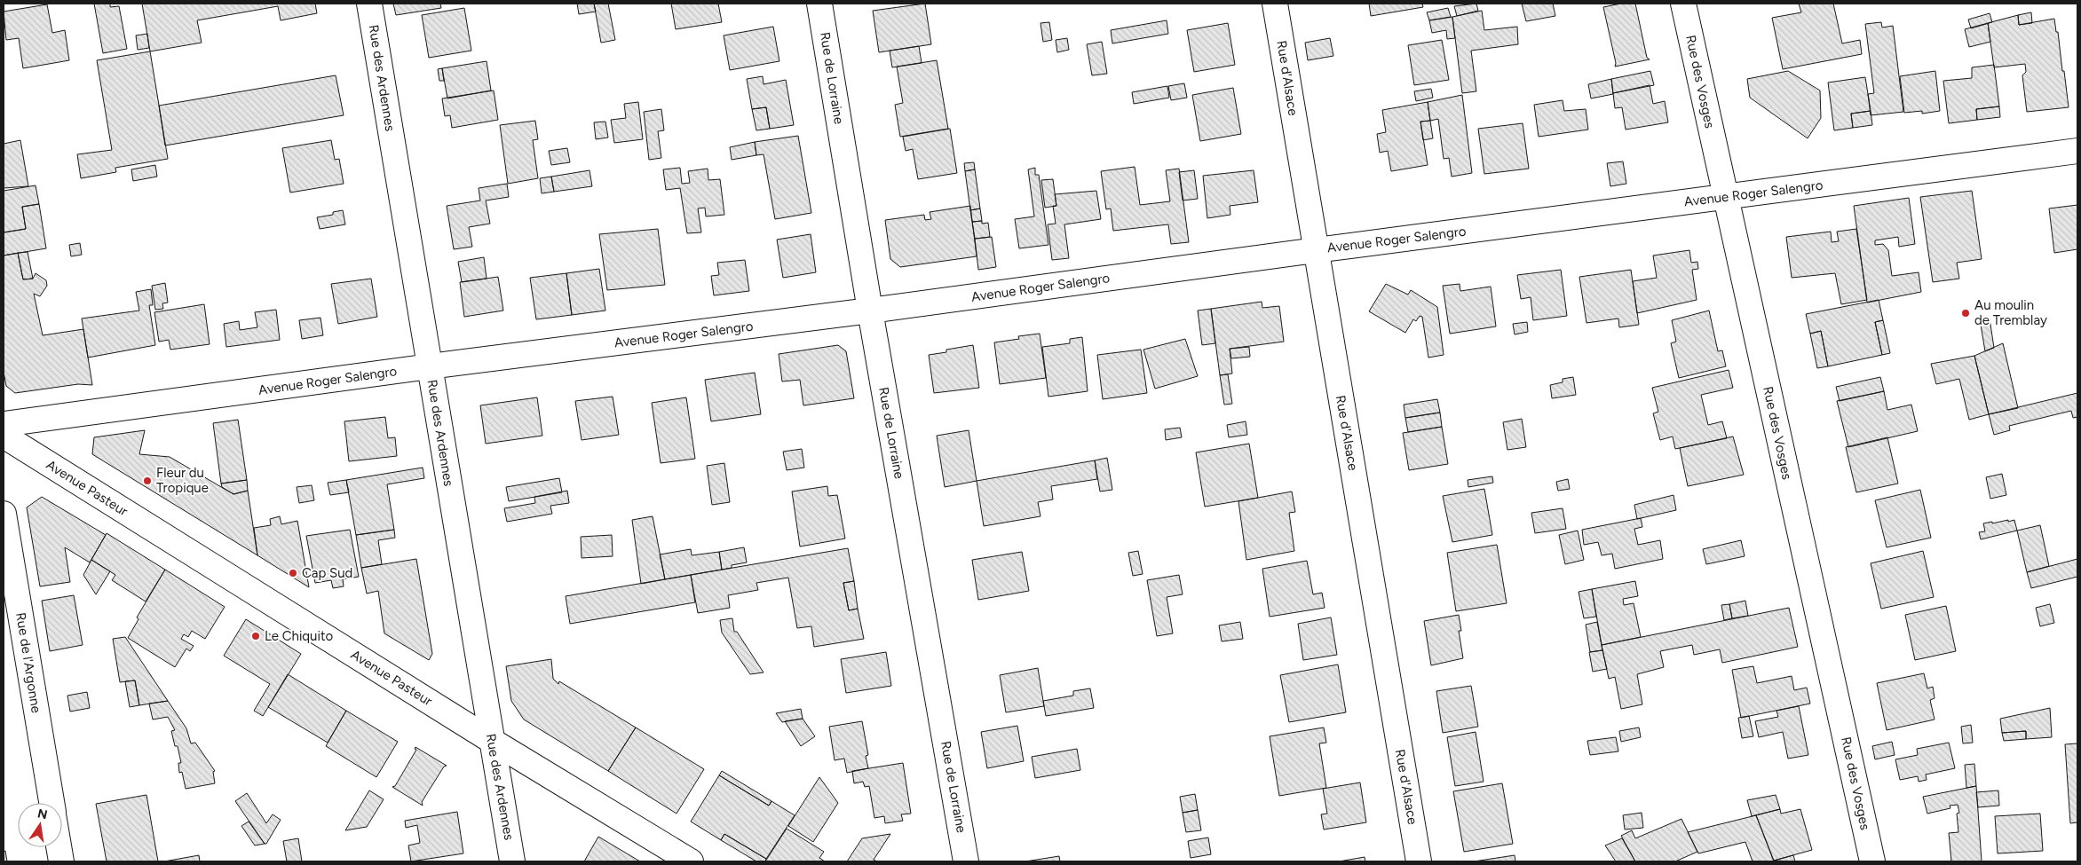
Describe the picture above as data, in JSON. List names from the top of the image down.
{
  "streets": {
    "street": [
      "Rue des Ardennes",
      "Rue de Lorraine",
      "Rue d'Alsace",
      "Rue des Vosges",
      "Avenue Roger Salengro",
      "Avenue Pasteur",
      "Rue de l'Argonne"
    ]
  },
  "crossings": [
    ["Rue des Ardennes", "Avenue Roger Salengro"],
    ["Rue des Ardennes", "Avenue Pasteur"],
    ["Rue de Lorraine", "Avenue Roger Salengro"],
    ["Rue d'Alsace", "Avenue Roger Salengro"],
    ["Rue des Vosges", "Avenue Roger Salengro"]
  ],
  "places": [
    "Au moulin de Tremblay",
    "Fleur du Tropique",
    "Cap Sud",
    "Le Chiquito"
  ],
  "north": "top"
}
